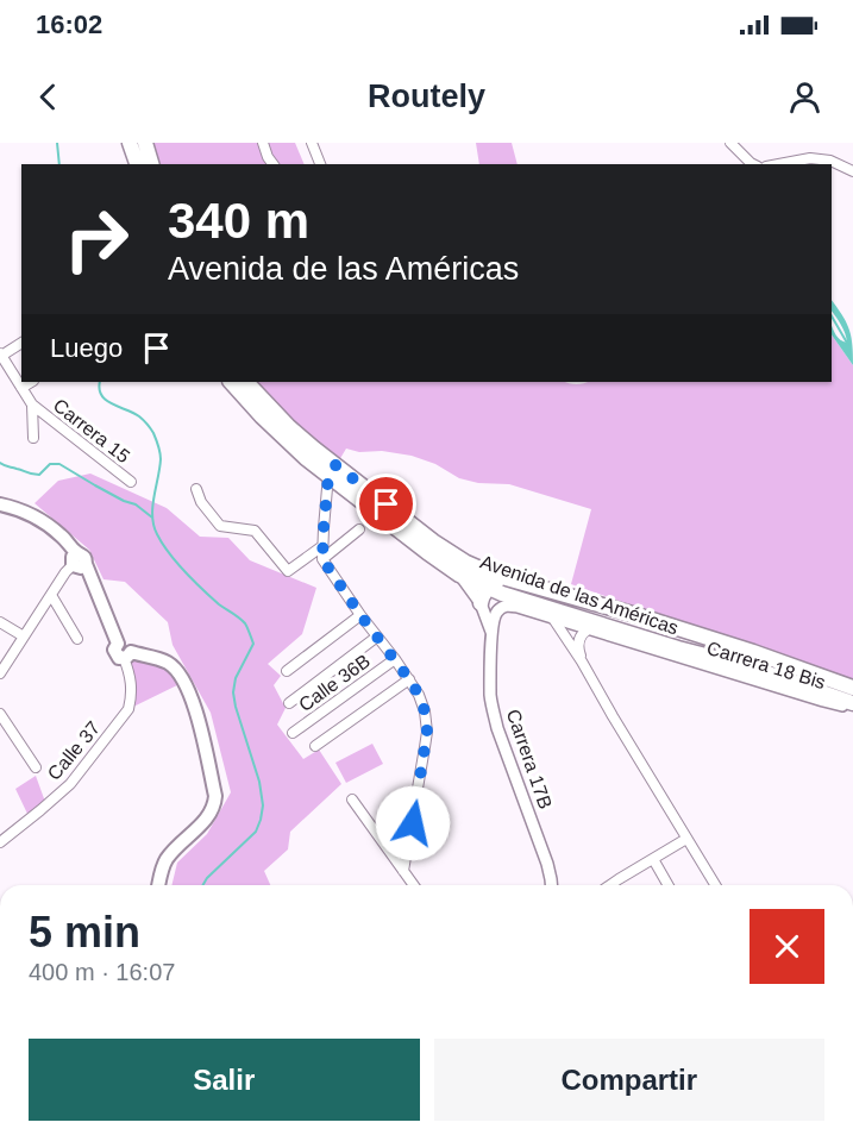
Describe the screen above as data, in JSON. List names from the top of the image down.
{
  "streets": {
    "main road": ["Avenida de las Américas"],
    "street": [
      "Carrera 15",
      "Calle 36B",
      "Calle 37",
      "Carrera 17B"
    ]
  },
  "crossings": [
    ["Avenida de las Américas", "Carrera 17B"]
  ],
  "page": {
    "status": "16:02",
    "header": "Routely",
    "turn": ["340 m", "Avenida de las Américas"],
    "then": "Luego",
    "heading": ["5 min", "400 m · 16:07"],
    "buttons": ["Salir", "Compartir"]
  }
}
